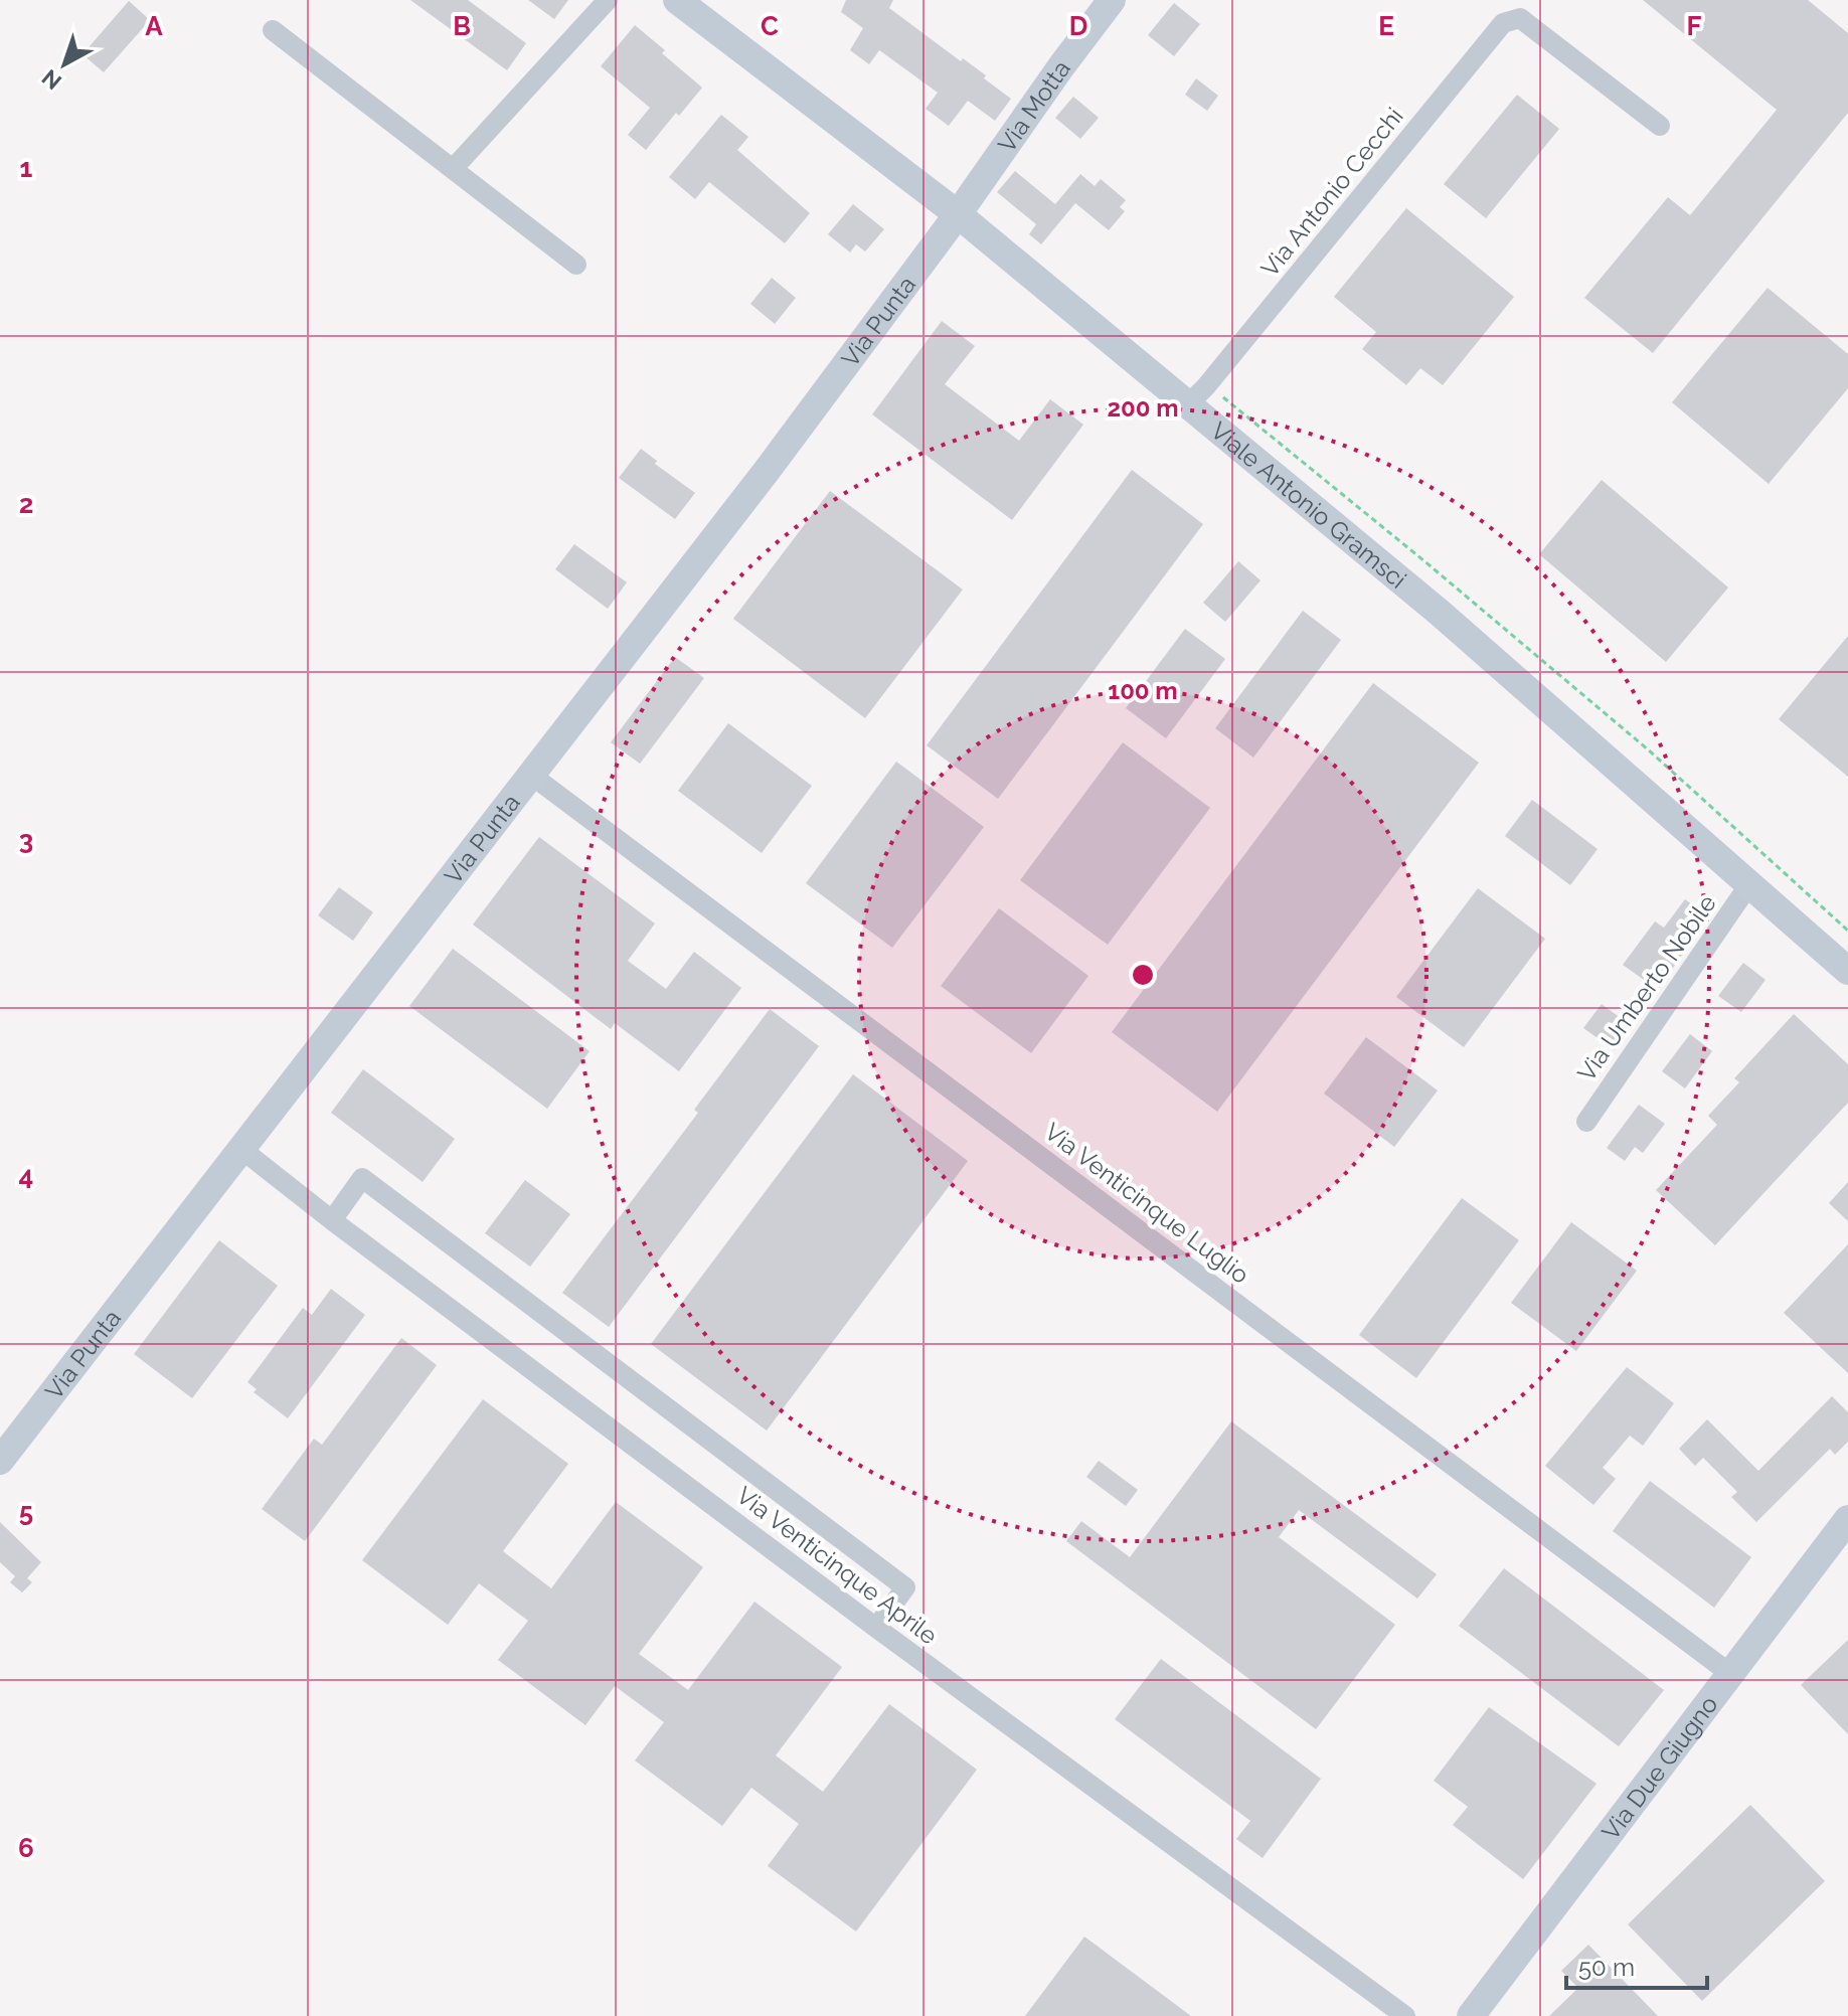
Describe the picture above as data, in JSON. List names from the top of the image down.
{
  "streets": {
    "street": [
      "Via Motta",
      "Via Antonio Cecchi",
      "Via Punta",
      "Viale Antonio Gramsci",
      "Via Umberto Nobile",
      "Via Venticinque Luglio",
      "Via Venticinque Aprile",
      "Via Due Giugno"
    ]
  },
  "crossings": [
    ["Via Motta", "Via Punta"],
    ["Via Motta", "Viale Antonio Gramsci"],
    ["Via Antonio Cecchi", "Viale Antonio Gramsci"],
    ["Via Punta", "Viale Antonio Gramsci"],
    ["Via Punta", "Via Venticinque Luglio"],
    ["Via Punta", "Via Venticinque Aprile"],
    ["Viale Antonio Gramsci", "Via Umberto Nobile"],
    ["Via Venticinque Luglio", "Via Due Giugno"]
  ],
  "scale_bar": "50 m",
  "north": "bottom left",
  "grid": {
    "columns": [
      "A",
      "B",
      "C",
      "D",
      "E",
      "F"
    ],
    "rows": [
      "1",
      "2",
      "3",
      "4",
      "5",
      "6"
    ]
  },
  "rings": ["200 m", "100 m"]
}
